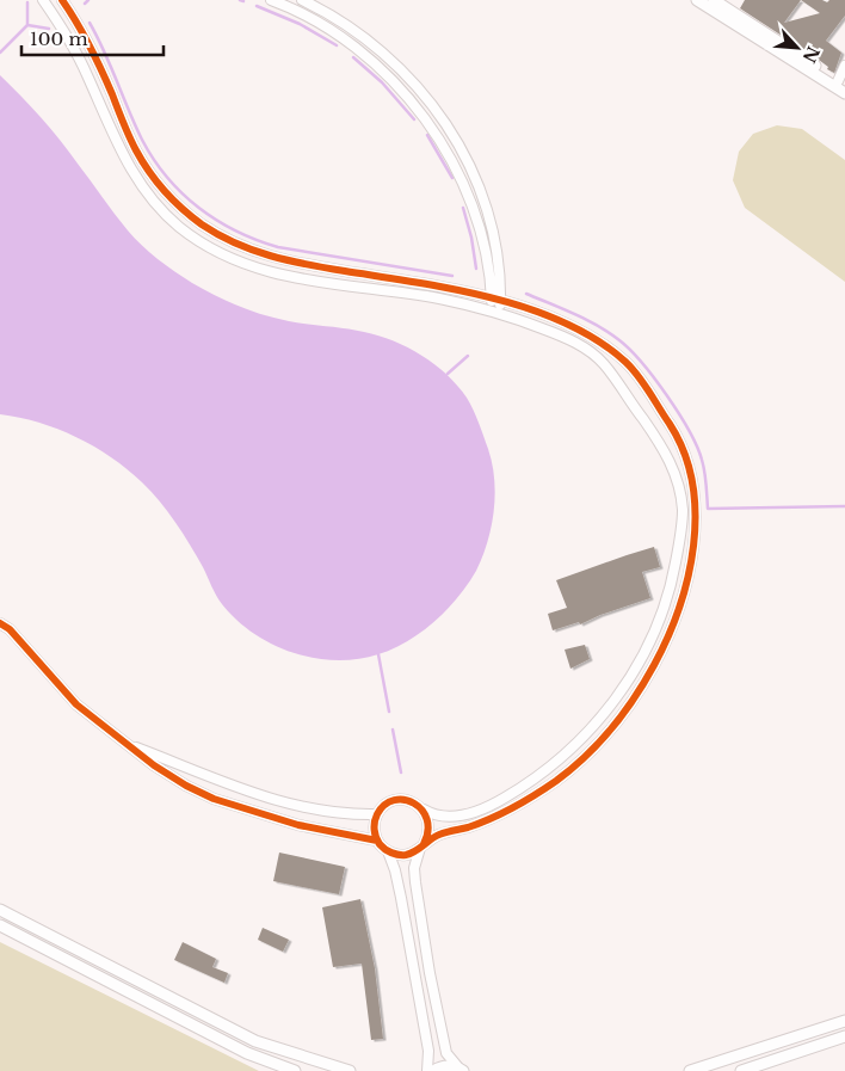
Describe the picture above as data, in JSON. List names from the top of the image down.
{
  "scale_bar": "100 m",
  "north": "bottom right"
}
